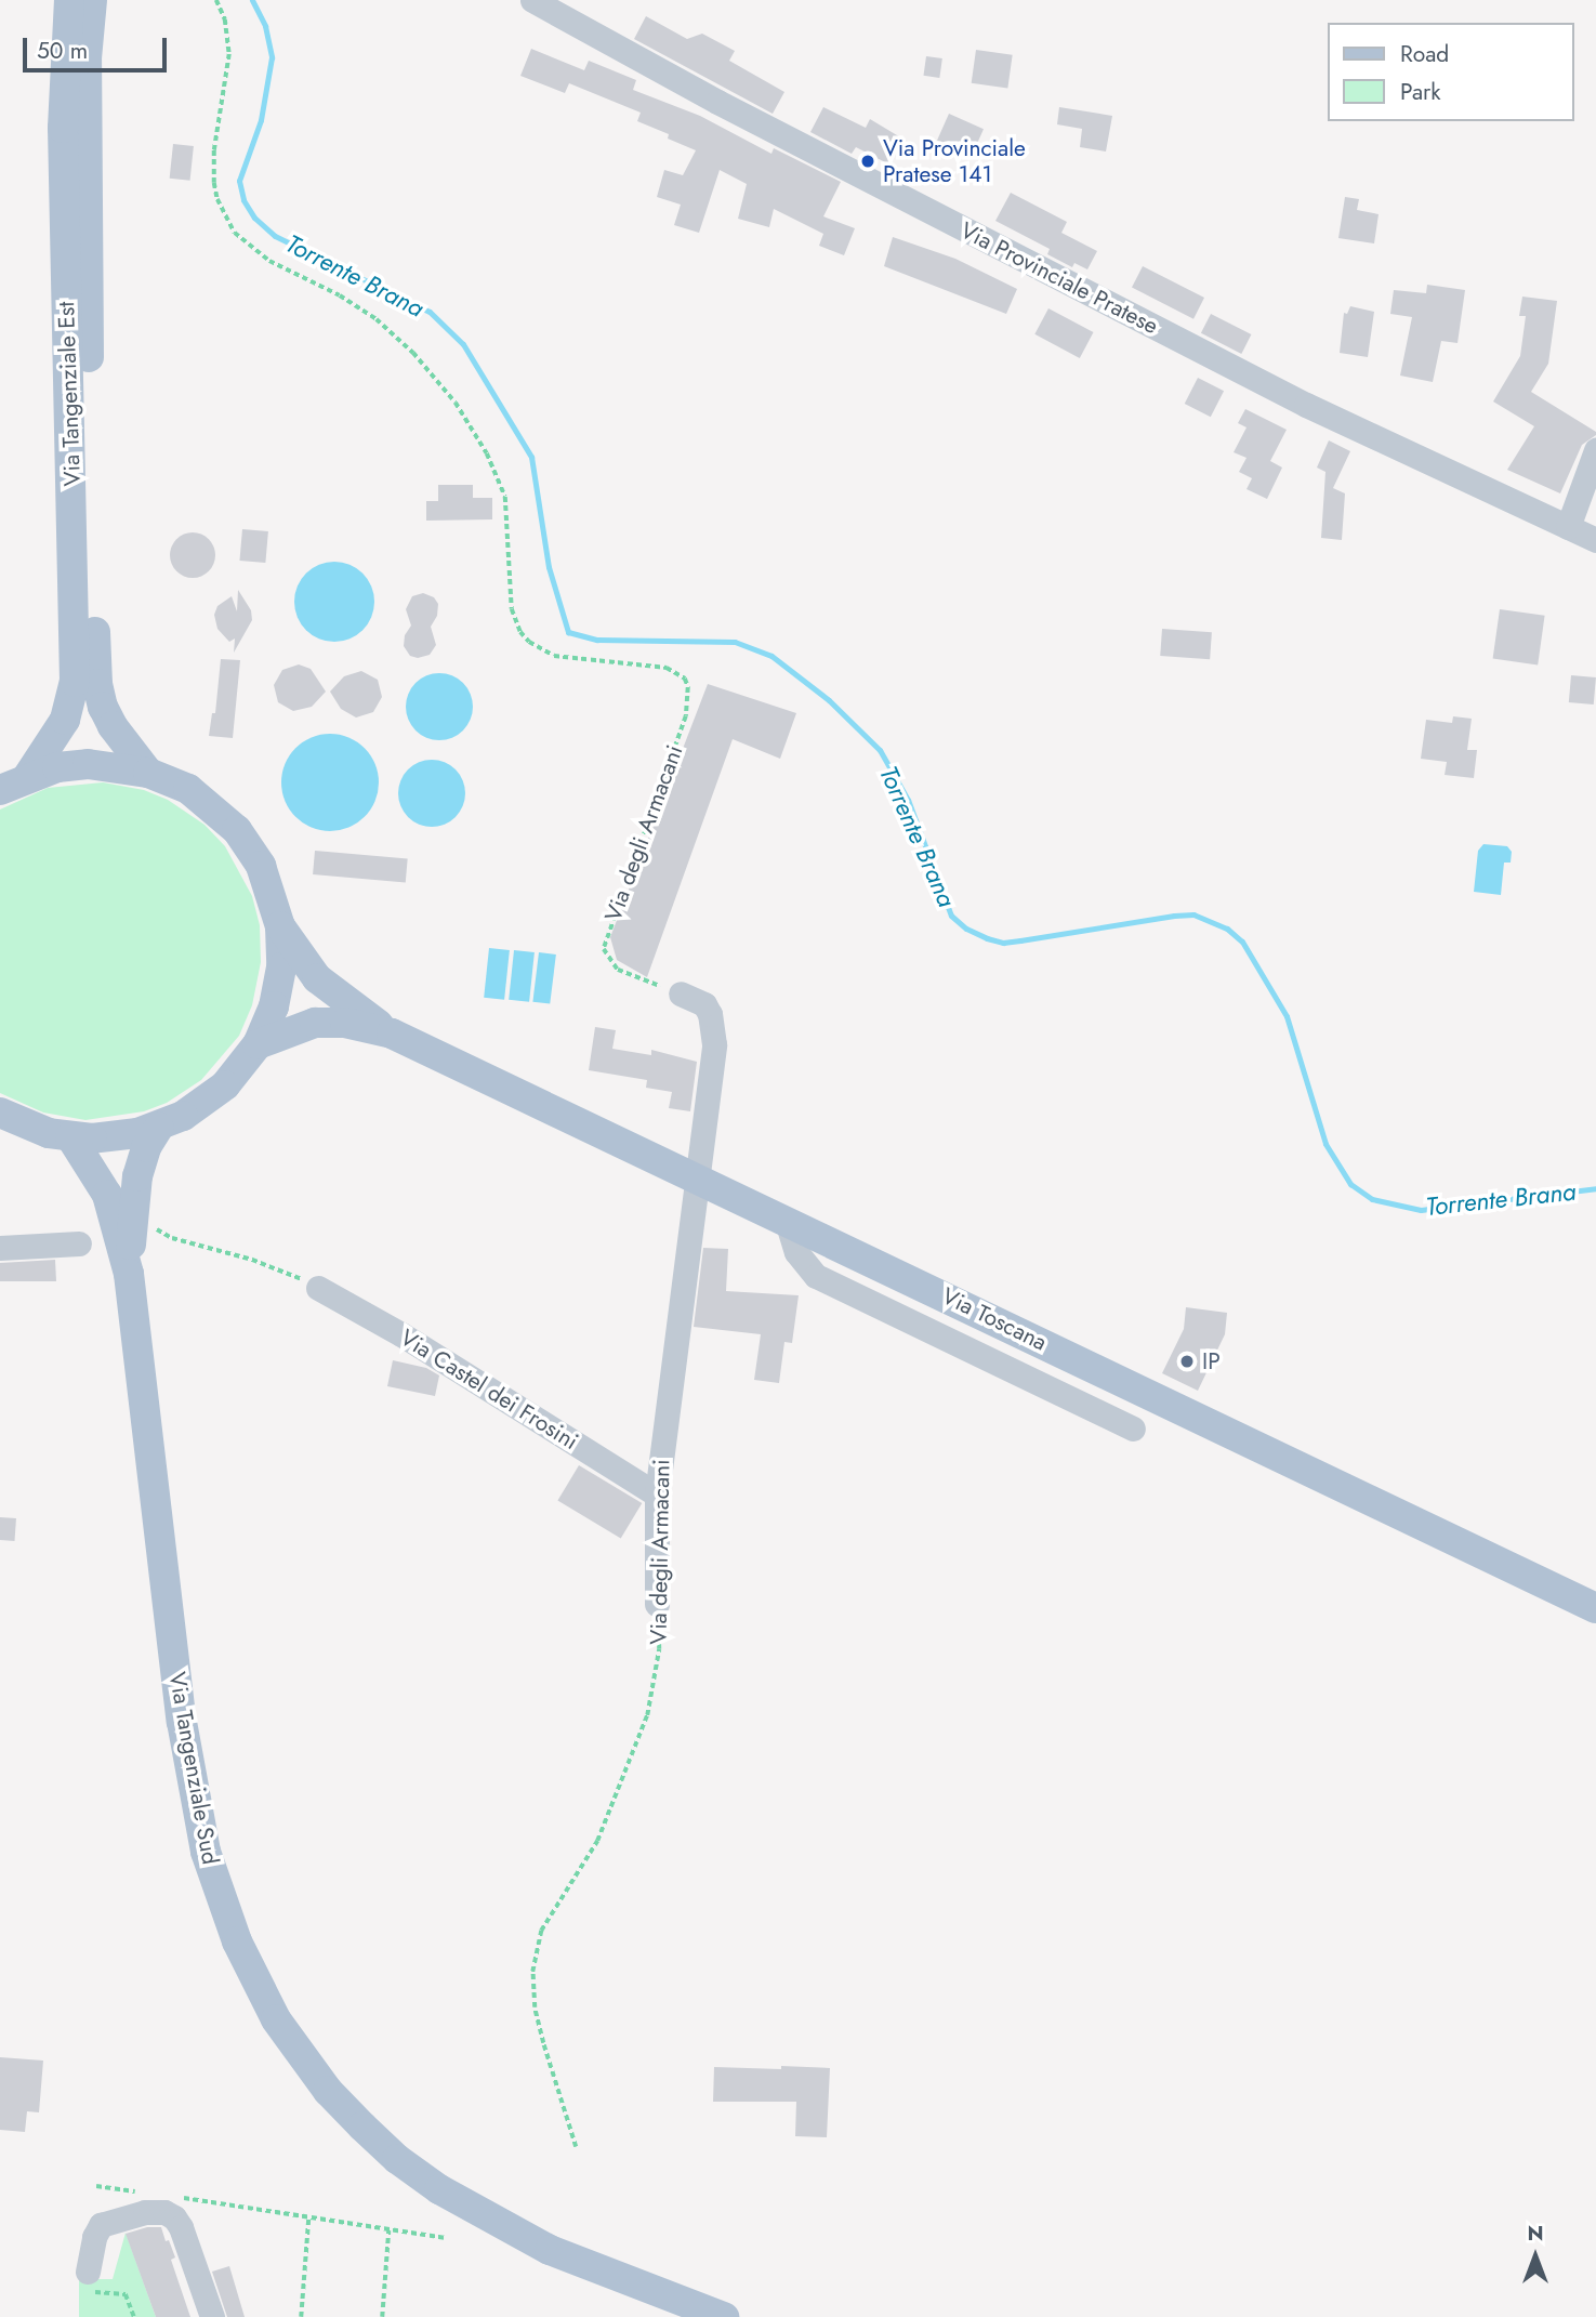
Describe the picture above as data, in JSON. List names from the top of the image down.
{
  "streets": {
    "main road": ["Via Tangenziale Est", "Via Toscana", "Via Tangenziale Sud"],
    "street": ["Via Provinciale Pratese", "Via degli Armacani", "Via Castel dei Frosini"]
  },
  "crossings": [
    ["Via degli Armacani", "Via Toscana"],
    ["Via degli Armacani", "Via Castel dei Frosini"]
  ],
  "water": ["Torrente Brana"],
  "places": ["Via Provinciale Pratese 141", "IP"],
  "legend": ["Road", "Park"],
  "scale_bar": "50 m",
  "north": "top"
}
